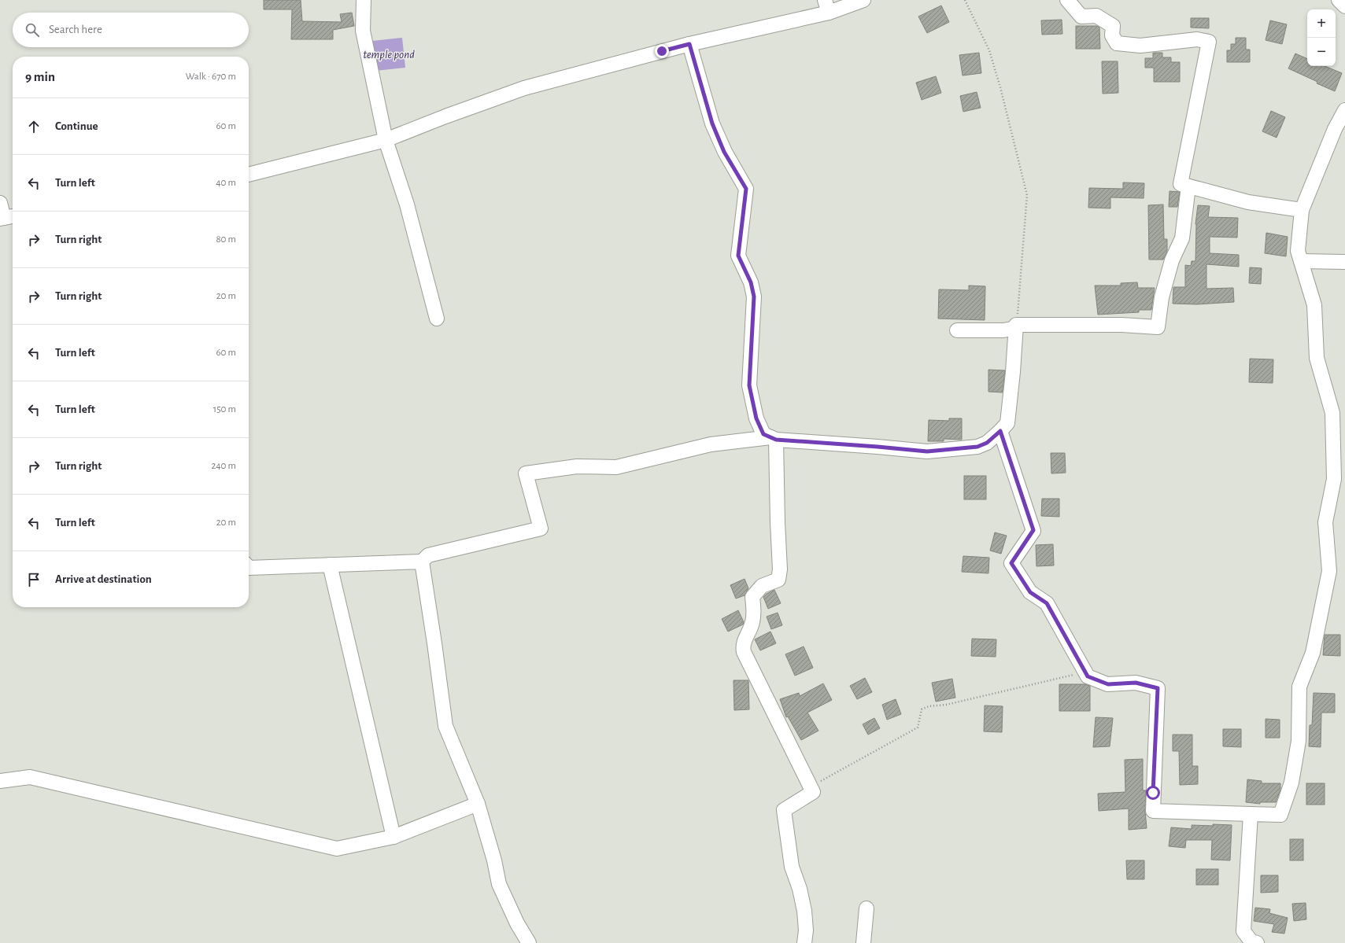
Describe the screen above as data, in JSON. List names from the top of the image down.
{
  "water": ["temple pond"],
  "page": {
    "map_buttons": ["+", "−"],
    "search": "Search here",
    "heading": ["9 min", "Walk · 670 m"],
    "list": [
      ["Continue", "60 m"],
      ["Turn left", "40 m"],
      ["Turn right", "80 m"],
      ["Turn right", "20 m"],
      ["Turn left", "60 m"],
      ["Turn left", "150 m"],
      ["Turn right", "240 m"],
      ["Turn left", "20 m"],
      "Arrive at destination"
    ]
  }
}
